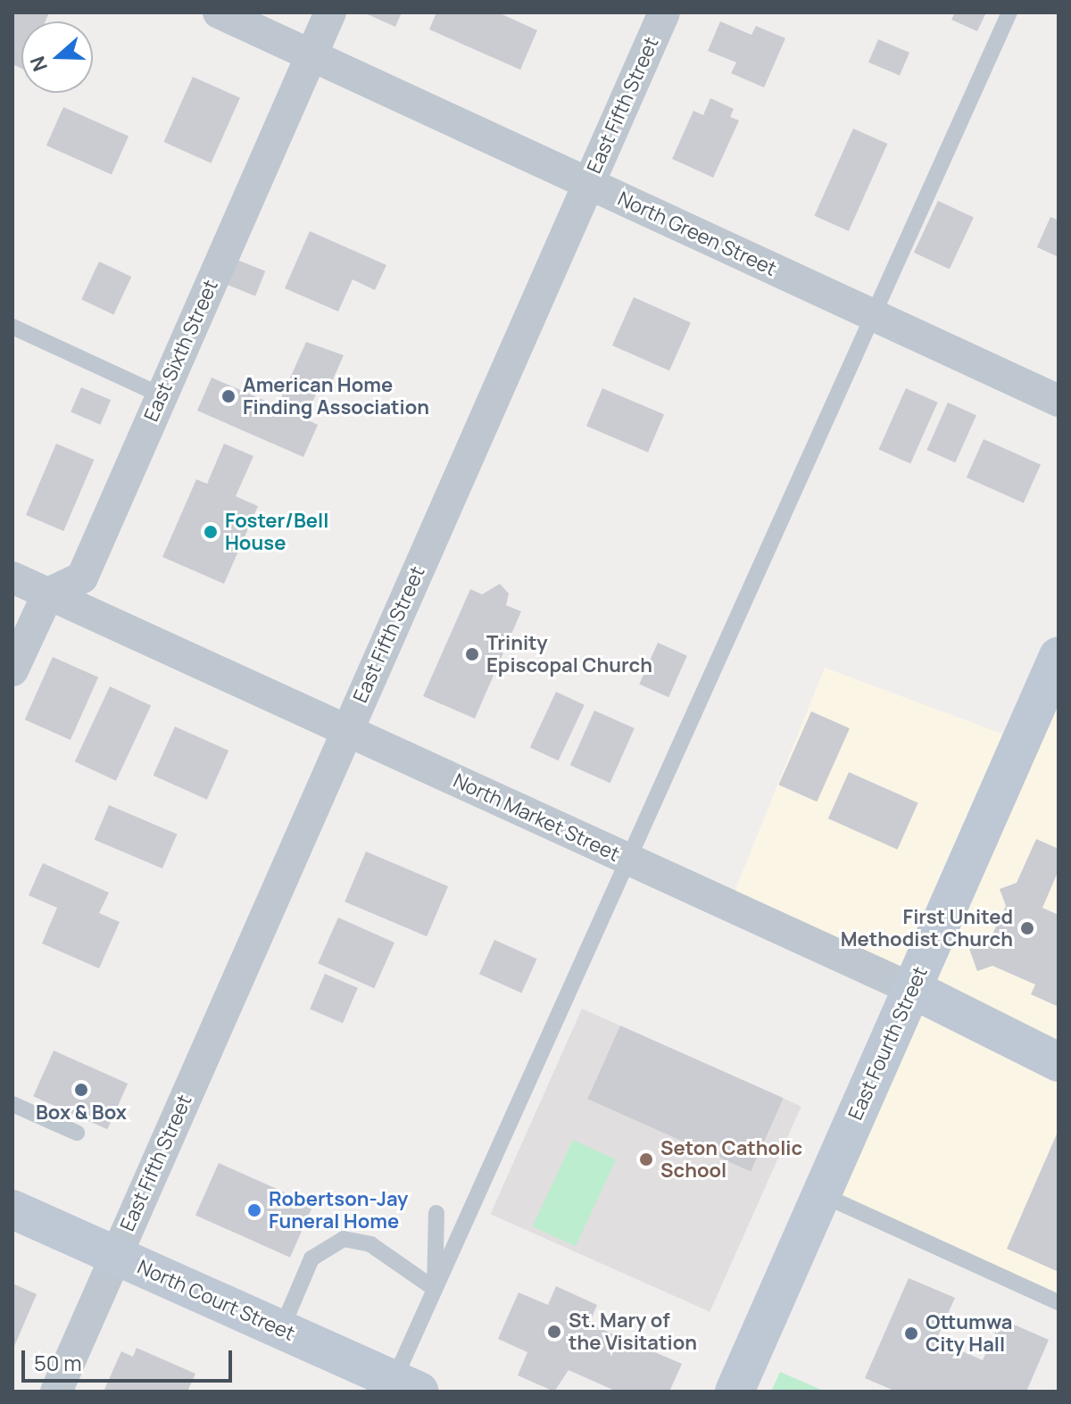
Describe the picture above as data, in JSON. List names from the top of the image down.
{
  "streets": {
    "main road": ["North Market Street", "East Fourth Street", "North Court Street"],
    "street": ["East Fifth Street", "North Green Street", "East Sixth Street"]
  },
  "crossings": [
    ["East Fifth Street", "North Green Street"],
    ["East Fifth Street", "North Market Street"],
    ["East Fifth Street", "North Court Street"],
    ["North Green Street", "East Sixth Street"],
    ["East Sixth Street", "North Market Street"],
    ["North Market Street", "East Fourth Street"]
  ],
  "places": [
    "American Home Finding Association",
    "Foster/Bell House",
    "Trinity Episcopal Church",
    "First United Methodist Church",
    "Box & Box",
    "Seton Catholic School",
    "Robertson-Jay Funeral Home",
    "St. Mary of the Visitation",
    "Ottumwa City Hall"
  ],
  "scale_bar": "50 m",
  "north": "left"
}
